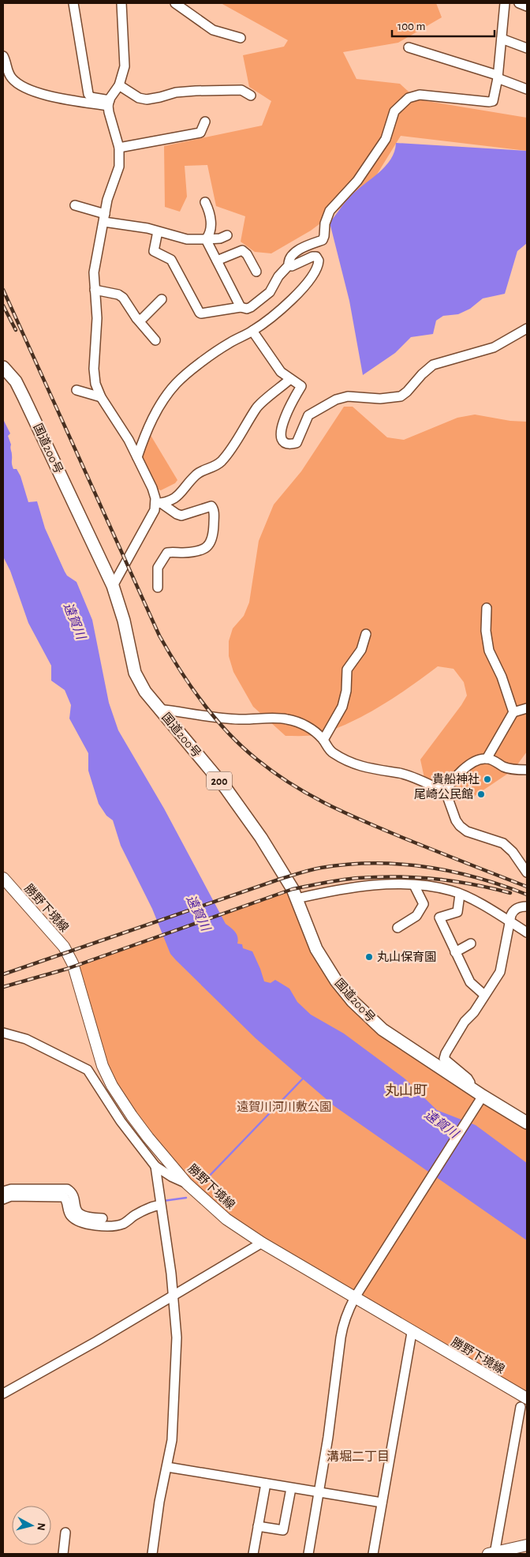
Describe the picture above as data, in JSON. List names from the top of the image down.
{
  "streets": {
    "highway": ["国道200号", "200"],
    "main road": ["勝野下境線"]
  },
  "districts": ["丸山町", "溝堀二丁目"],
  "water": ["遠賀川"],
  "parks": ["遠賀川河川敷公園"],
  "places": ["貴船神社", "尾崎公民館", "丸山保育園"],
  "scale_bar": "100 m",
  "north": "right"
}
